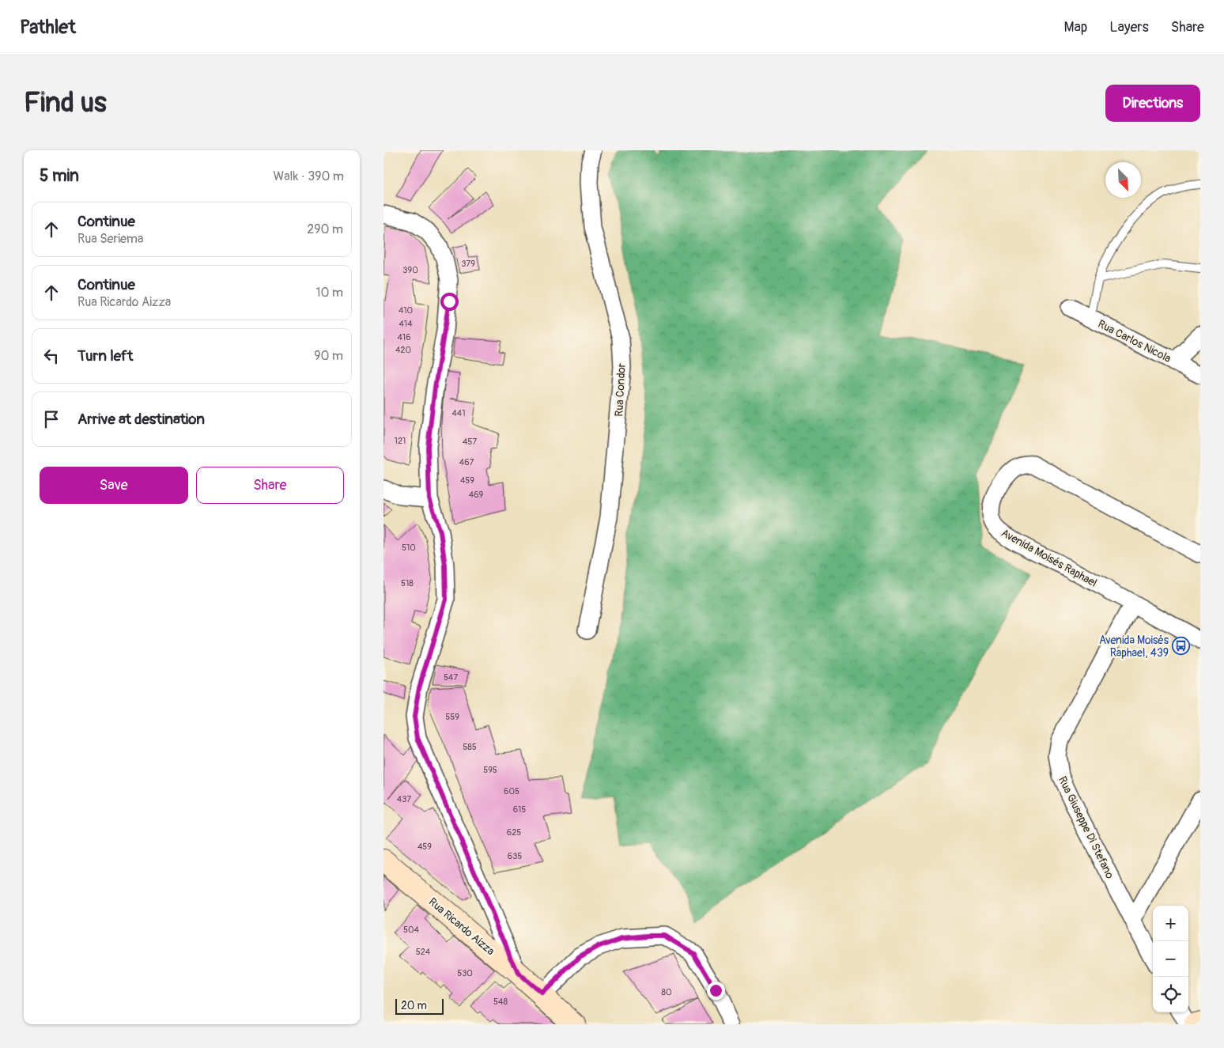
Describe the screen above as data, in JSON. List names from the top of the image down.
{
  "streets": {
    "street": [
      "Rua Carlos Nicola",
      "Rua Condor",
      "Avenida Moisés Raphael",
      "Rua Giuseppe Di Stefano",
      "Rua Ricardo Aizza"
    ]
  },
  "crossings": [
    ["Avenida Moisés Raphael", "Rua Giuseppe Di Stefano"]
  ],
  "places": {
    "bus stop": ["Avenida Moisés Raphael, 439"]
  },
  "house_numbers": [
    "379",
    "390",
    "410",
    "414",
    "416",
    "420",
    "441",
    "121",
    "457",
    "467",
    "459",
    "469",
    "510",
    "518",
    "547",
    "559",
    "585",
    "595",
    "605",
    "437",
    "615",
    "625",
    "459",
    "635",
    "504",
    "524",
    "530",
    "80",
    "548"
  ],
  "scale_bar": "20 m",
  "north": "bottom right",
  "page": {
    "header": "Pathlet",
    "nav": ["Map", "Layers", "Share"],
    "buttons": [
      "Directions",
      ["Save", "Share"]
    ],
    "title": "Find us",
    "heading": ["5 min", "Walk · 390 m"],
    "list": [
      ["Continue", "Rua Seriema", "290 m"],
      ["Continue", "Rua Ricardo Aizza", "10 m"],
      ["Turn left", "90 m"],
      "Arrive at destination"
    ],
    "map_buttons": ["+", "−"],
    "scale": "20 m"
  }
}
